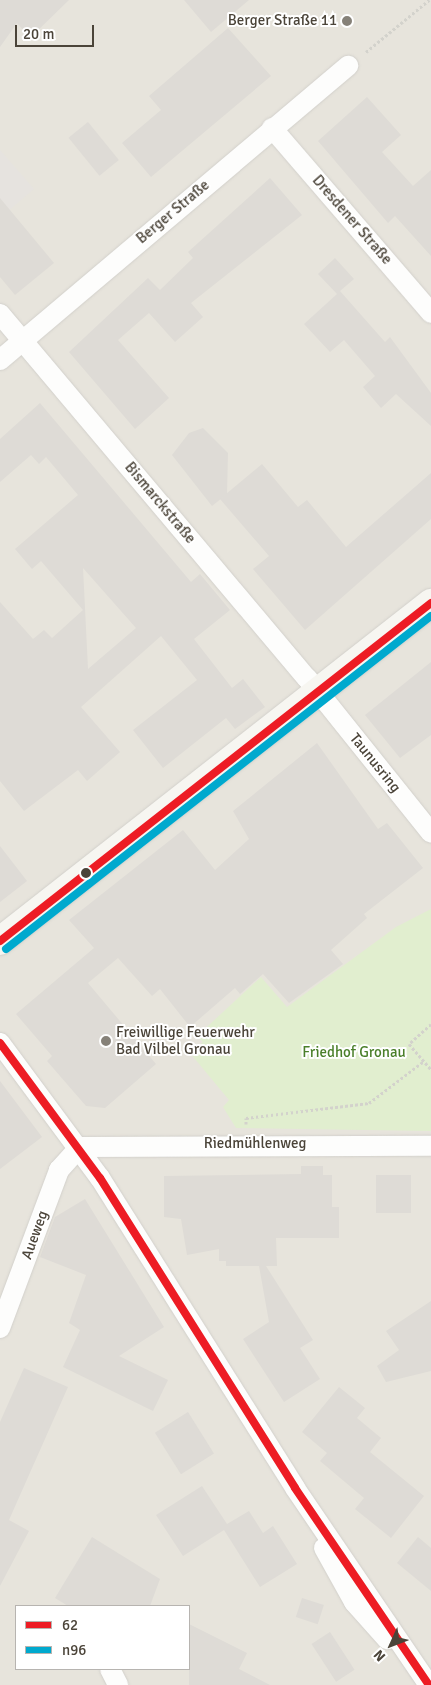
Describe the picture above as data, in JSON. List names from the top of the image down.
{
  "streets": {
    "street": [
      "Berger Straße",
      "Dresdener Straße",
      "Bismarckstraße",
      "Taunusring",
      "Riedmühlenweg",
      "Aueweg"
    ]
  },
  "crossings": [
    ["Berger Straße", "Dresdener Straße"],
    ["Berger Straße", "Bismarckstraße"],
    ["Bismarckstraße", "Taunusring"],
    ["Riedmühlenweg", "Aueweg"]
  ],
  "parks": ["Friedhof Gronau"],
  "places": ["Berger Straße 11", "Freiwillige Feuerwehr Bad Vilbel Gronau"],
  "lines": ["transit line 62", "transit line n96"],
  "legend": ["62", "n96"],
  "scale_bar": "20 m",
  "north": "bottom left"
}
